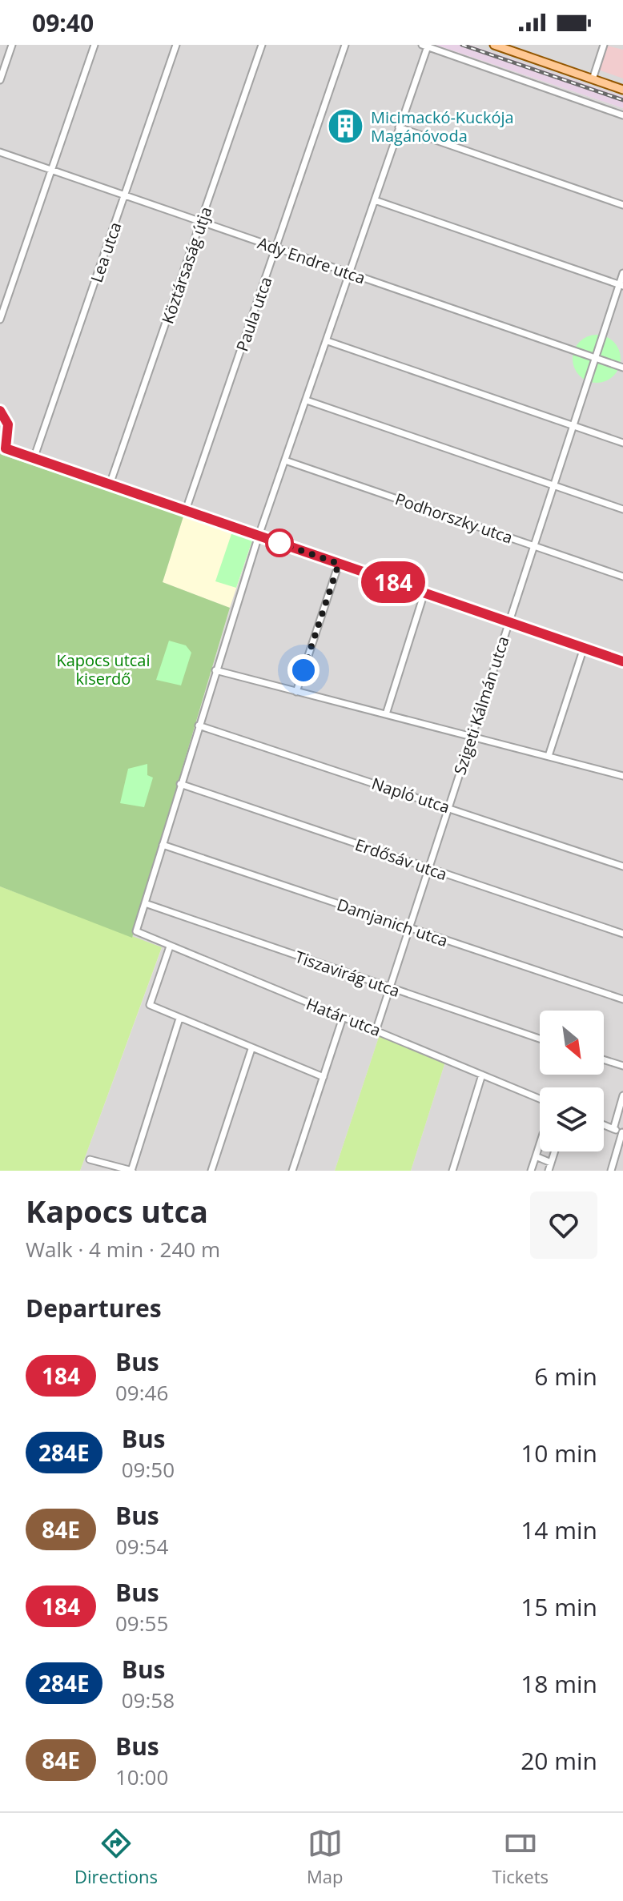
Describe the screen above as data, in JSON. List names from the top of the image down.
{
  "streets": {
    "street": [
      "Lea utca",
      "Ady Endre utca",
      "Köztársaság útja",
      "Paula utca",
      "Podhorszky utca",
      "Szigeti Kálmán utca",
      "Napló utca",
      "Erdősáv utca",
      "Damjanich utca",
      "Tiszavirág utca",
      "Határ utca"
    ]
  },
  "crossings": [
    ["Lea utca", "Ady Endre utca"],
    ["Ady Endre utca", "Köztársaság útja"],
    ["Ady Endre utca", "Paula utca"],
    ["Ady Endre utca", "Szigeti Kálmán utca"],
    ["Podhorszky utca", "Szigeti Kálmán utca"],
    ["Szigeti Kálmán utca", "Napló utca"],
    ["Szigeti Kálmán utca", "Erdősáv utca"],
    ["Szigeti Kálmán utca", "Damjanich utca"],
    ["Szigeti Kálmán utca", "Tiszavirág utca"],
    ["Szigeti Kálmán utca", "Határ utca"],
    ["Tiszavirág utca", "Határ utca"]
  ],
  "parks": ["Kapocs utcai kiserdő"],
  "places": {
    "building": ["Micimackó-Kuckója Magánóvoda"]
  },
  "lines": ["bus line 184"],
  "north": "bottom right",
  "page": {
    "status": "09:40",
    "on_map": "184",
    "heading": [
      ["Kapocs utca", "Walk · 4 min · 240 m"],
      "Departures"
    ],
    "list": [
      {
        "mark": "184",
        "name": "Bus",
        "note": "09:46",
        "value": "6 min"
      },
      {
        "mark": "284E",
        "name": "Bus",
        "note": "09:50",
        "value": "10 min"
      },
      {
        "mark": "84E",
        "name": "Bus",
        "note": "09:54",
        "value": "14 min"
      },
      {
        "mark": "184",
        "name": "Bus",
        "note": "09:55",
        "value": "15 min"
      },
      {
        "mark": "284E",
        "name": "Bus",
        "note": "09:58",
        "value": "18 min"
      },
      {
        "mark": "84E",
        "name": "Bus",
        "note": "10:00",
        "value": "20 min"
      }
    ],
    "tabs": ["Directions", "Map", "Tickets"]
  }
}
